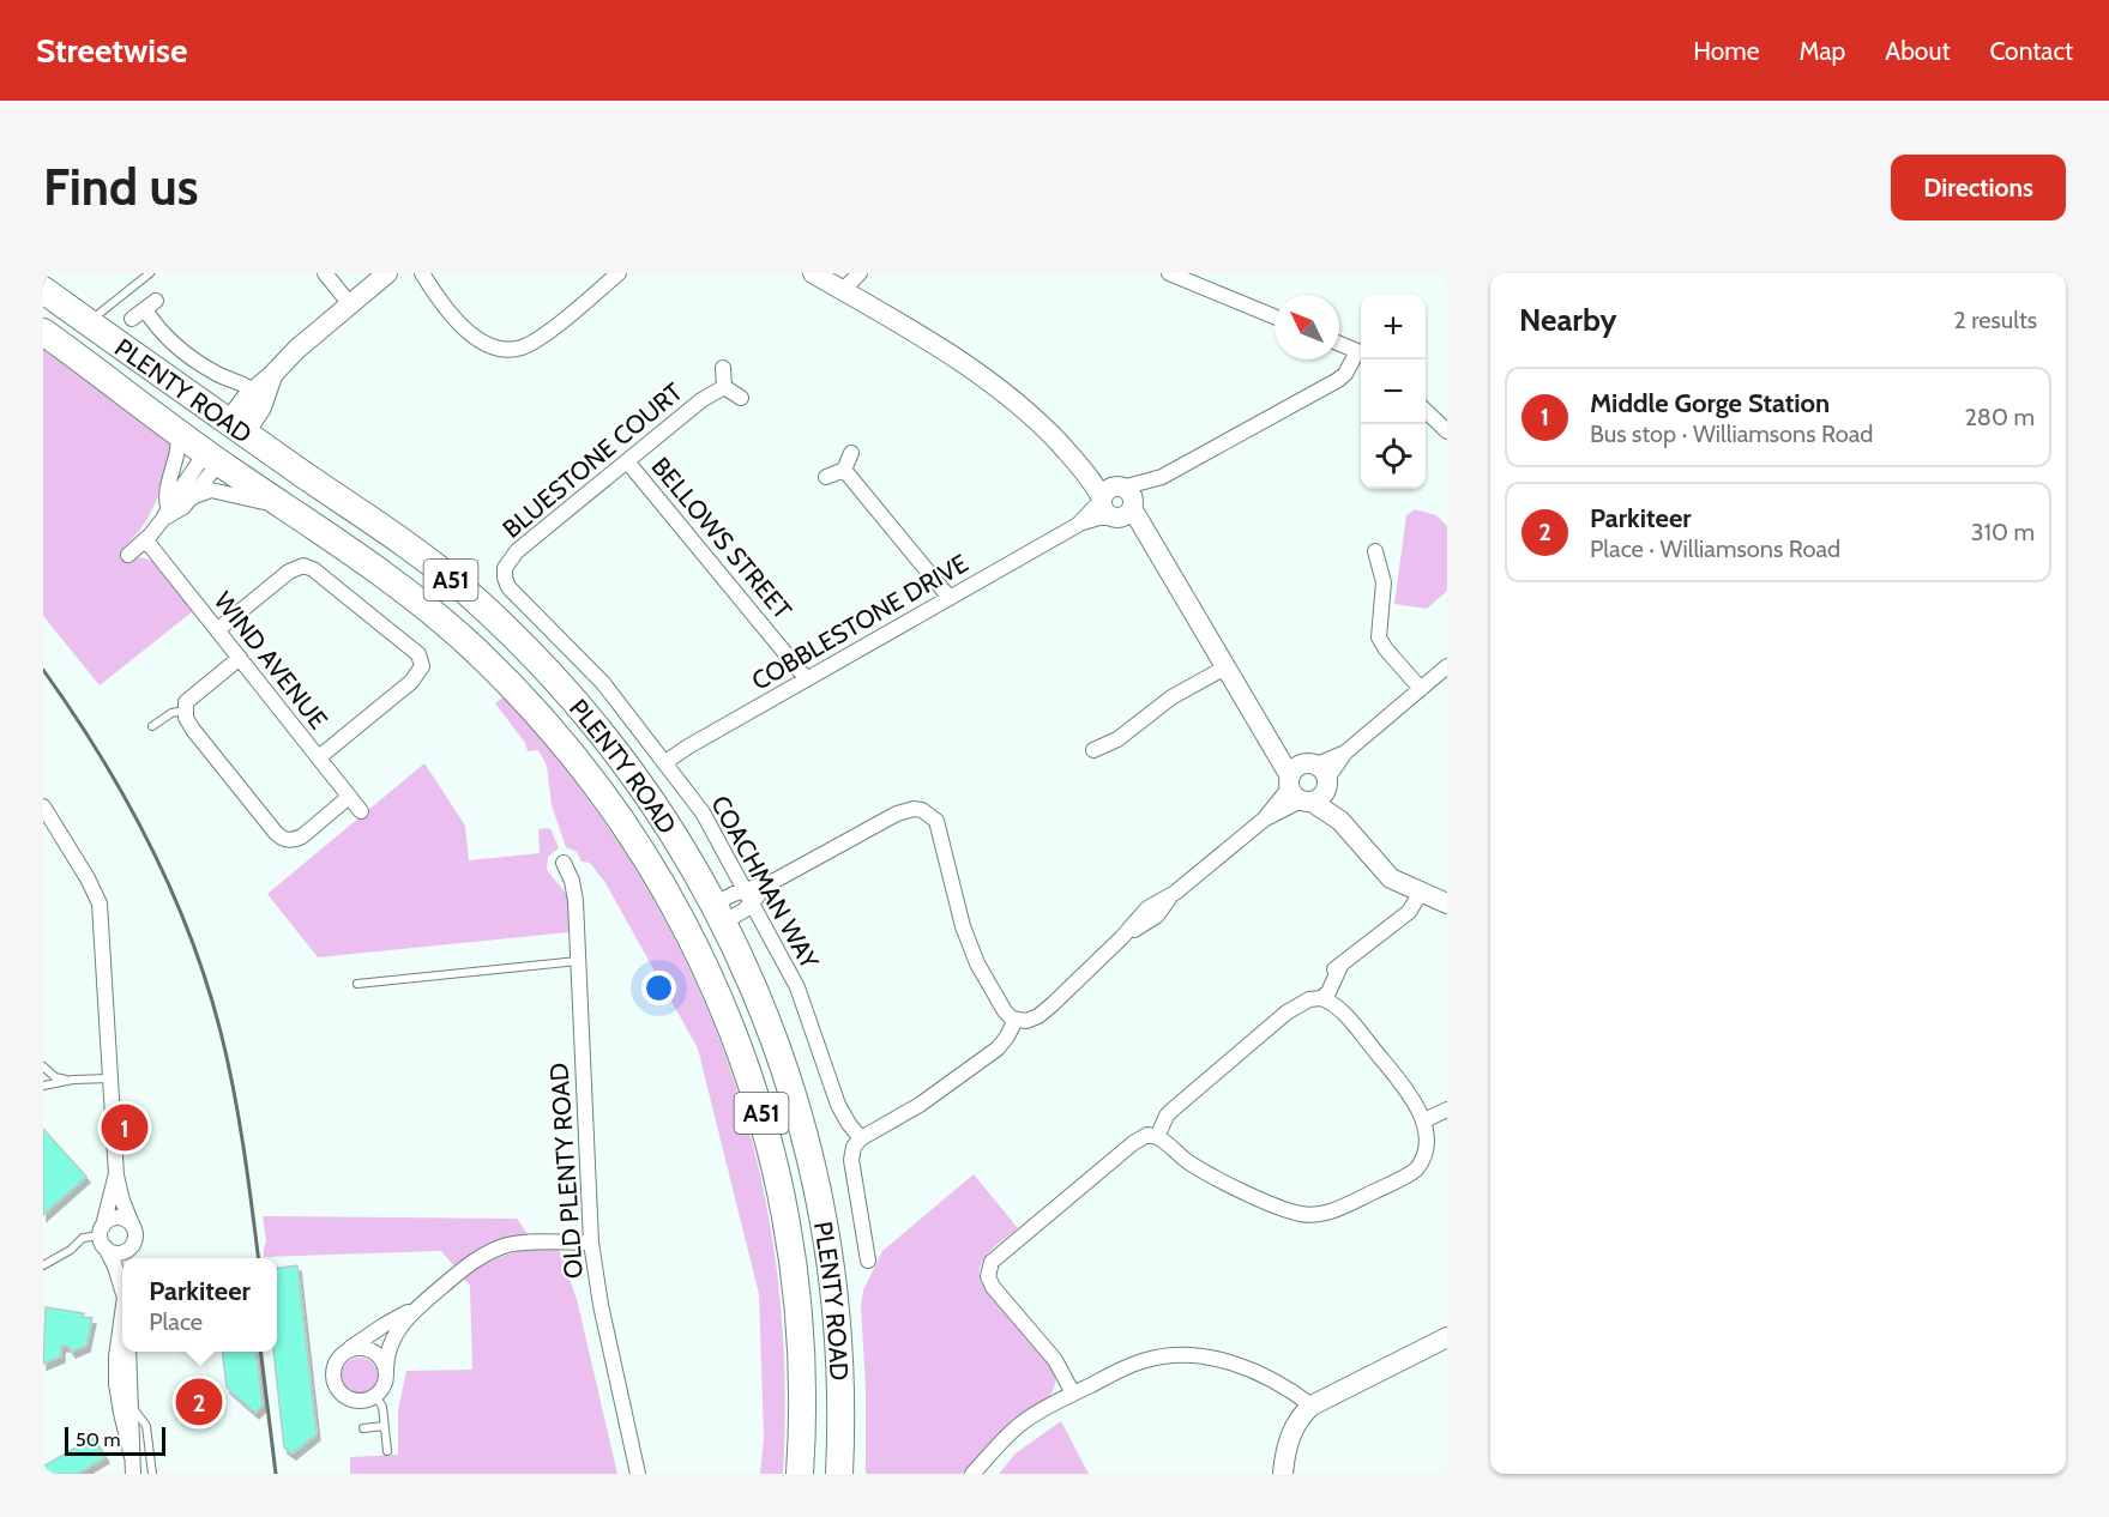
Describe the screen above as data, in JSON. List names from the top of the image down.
{
  "streets": {
    "highway": ["PLENTY ROAD", "A51"],
    "street": [
      "BLUESTONE COURT",
      "BELLOWS STREET",
      "COBBLESTONE DRIVE",
      "WIND AVENUE",
      "COACHMAN WAY",
      "OLD PLENTY ROAD"
    ]
  },
  "crossings": [
    ["BLUESTONE COURT", "BELLOWS STREET"],
    ["BLUESTONE COURT", "COACHMAN WAY"],
    ["BELLOWS STREET", "COBBLESTONE DRIVE"],
    ["COBBLESTONE DRIVE", "COACHMAN WAY"]
  ],
  "scale_bar": "50 m",
  "north": "top left",
  "page": {
    "header": "Streetwise",
    "nav": [
      "Home",
      "Map",
      "About",
      "Contact"
    ],
    "buttons": "Directions",
    "title": "Find us",
    "heading": ["Nearby", "2 results"],
    "map_buttons": ["+", "−"],
    "list": [
      {
        "mark": "1",
        "name": "Middle Gorge Station",
        "note": "Bus stop · Williamsons Road",
        "value": "280 m"
      },
      {
        "mark": "2",
        "name": "Parkiteer",
        "note": "Place · Williamsons Road",
        "value": "310 m"
      }
    ],
    "pins": ["1", "2"],
    "popup": ["Parkiteer", "Place"],
    "scale": "50 m"
  }
}
